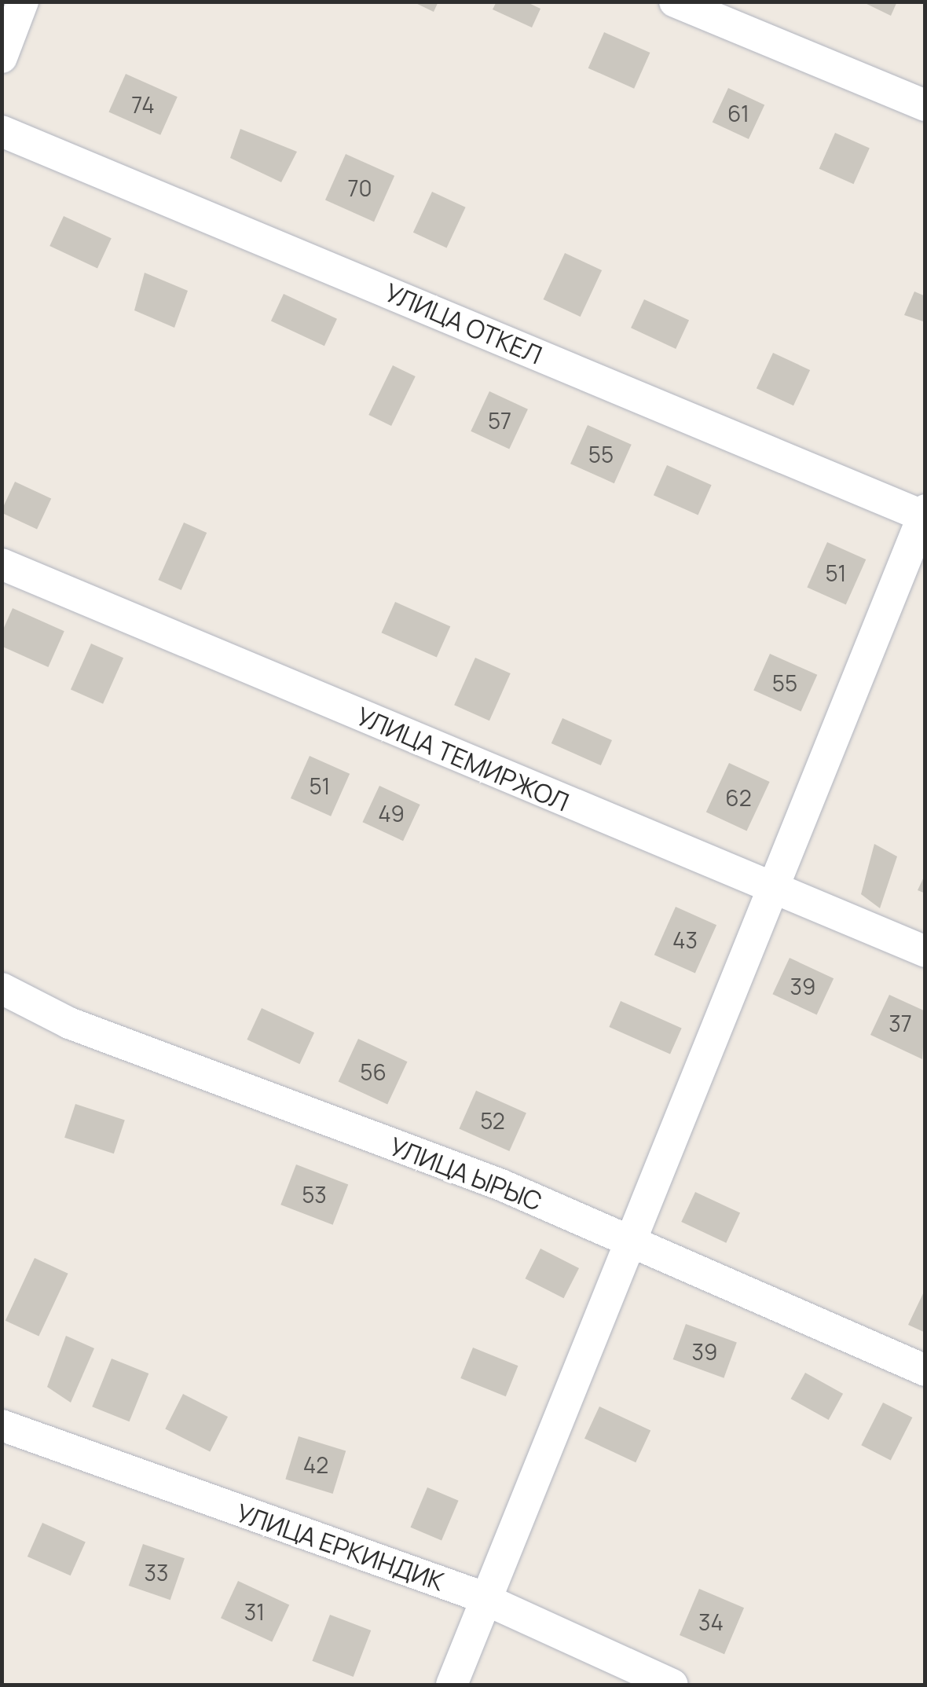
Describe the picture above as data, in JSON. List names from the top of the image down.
{
  "streets": {
    "street": [
      "УЛИЦА ОТКЕЛ",
      "УЛИЦА ТЕМИРЖОЛ",
      "УЛИЦА ЫРЫС",
      "УЛИЦА ЕРКИНДИК"
    ]
  },
  "house_numbers": [
    "74",
    "61",
    "70",
    "57",
    "55",
    "51",
    "55",
    "51",
    "62",
    "49",
    "43",
    "39",
    "37",
    "56",
    "52",
    "53",
    "39",
    "42",
    "33",
    "31",
    "34"
  ]
}
